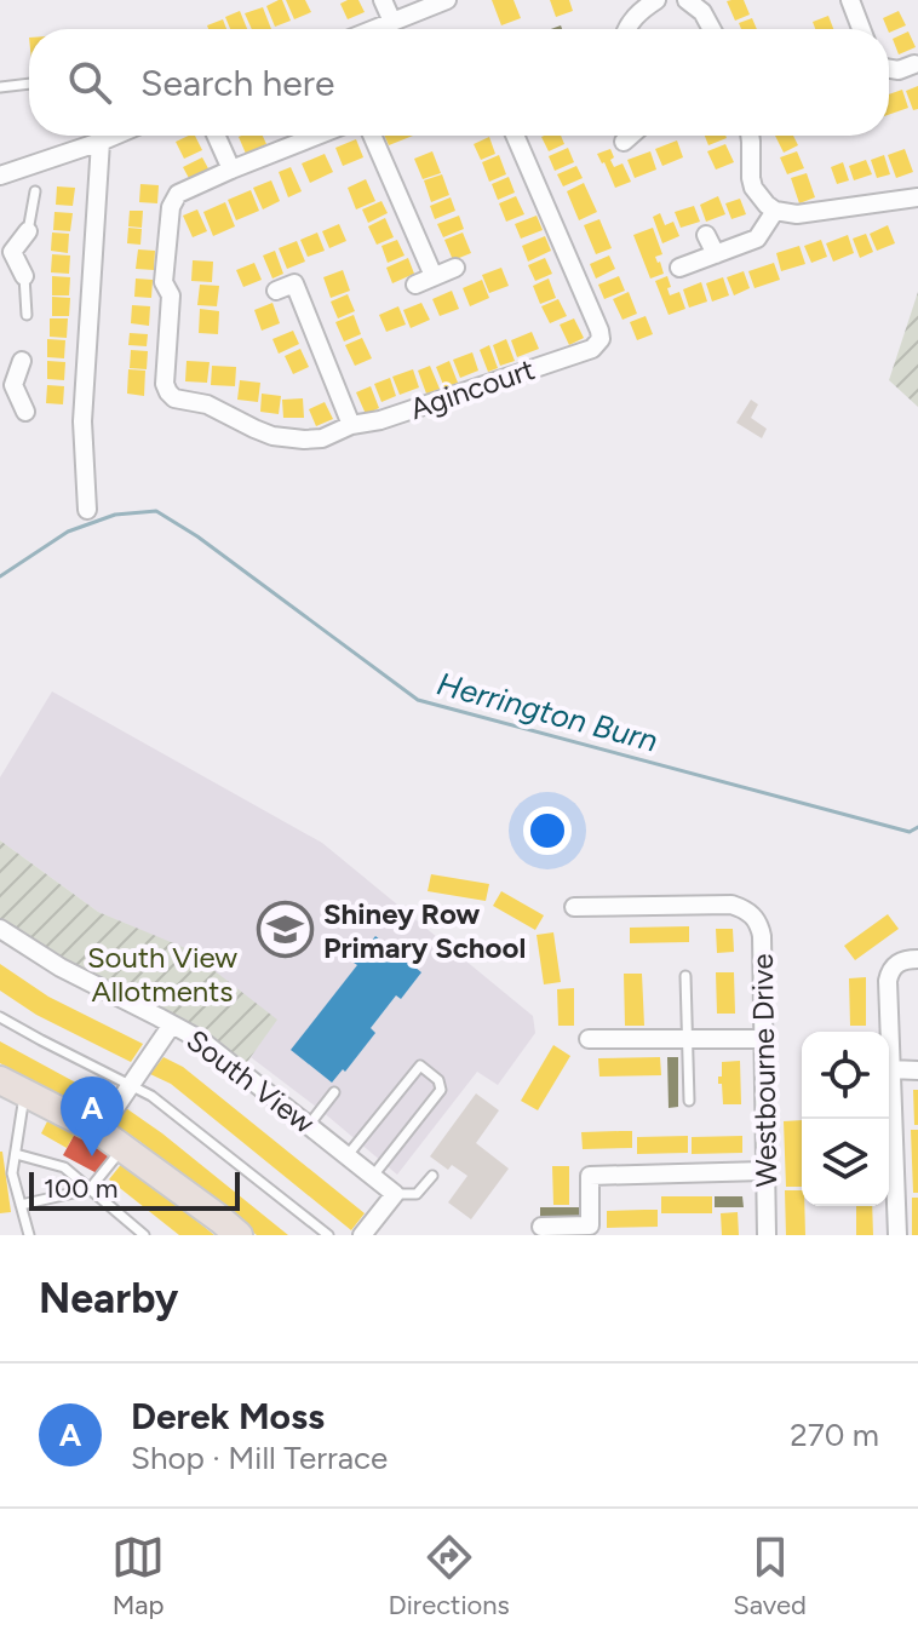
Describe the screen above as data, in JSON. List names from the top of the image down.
{
  "streets": {
    "street": ["Agincourt", "Westbourne Drive", "South View"]
  },
  "water": ["Herrington Burn"],
  "parks": ["South View Allotments"],
  "places": {
    "school or university": ["Shiney Row Primary School"]
  },
  "scale_bar": "100 m",
  "page": {
    "search": "Search here",
    "pins": "A",
    "scale": "100 m",
    "heading": "Nearby",
    "list": [
      {
        "mark": "A",
        "name": "Derek Moss",
        "note": "Shop · Mill Terrace",
        "value": "270 m"
      }
    ],
    "nav": ["Map", "Directions", "Saved"]
  }
}
